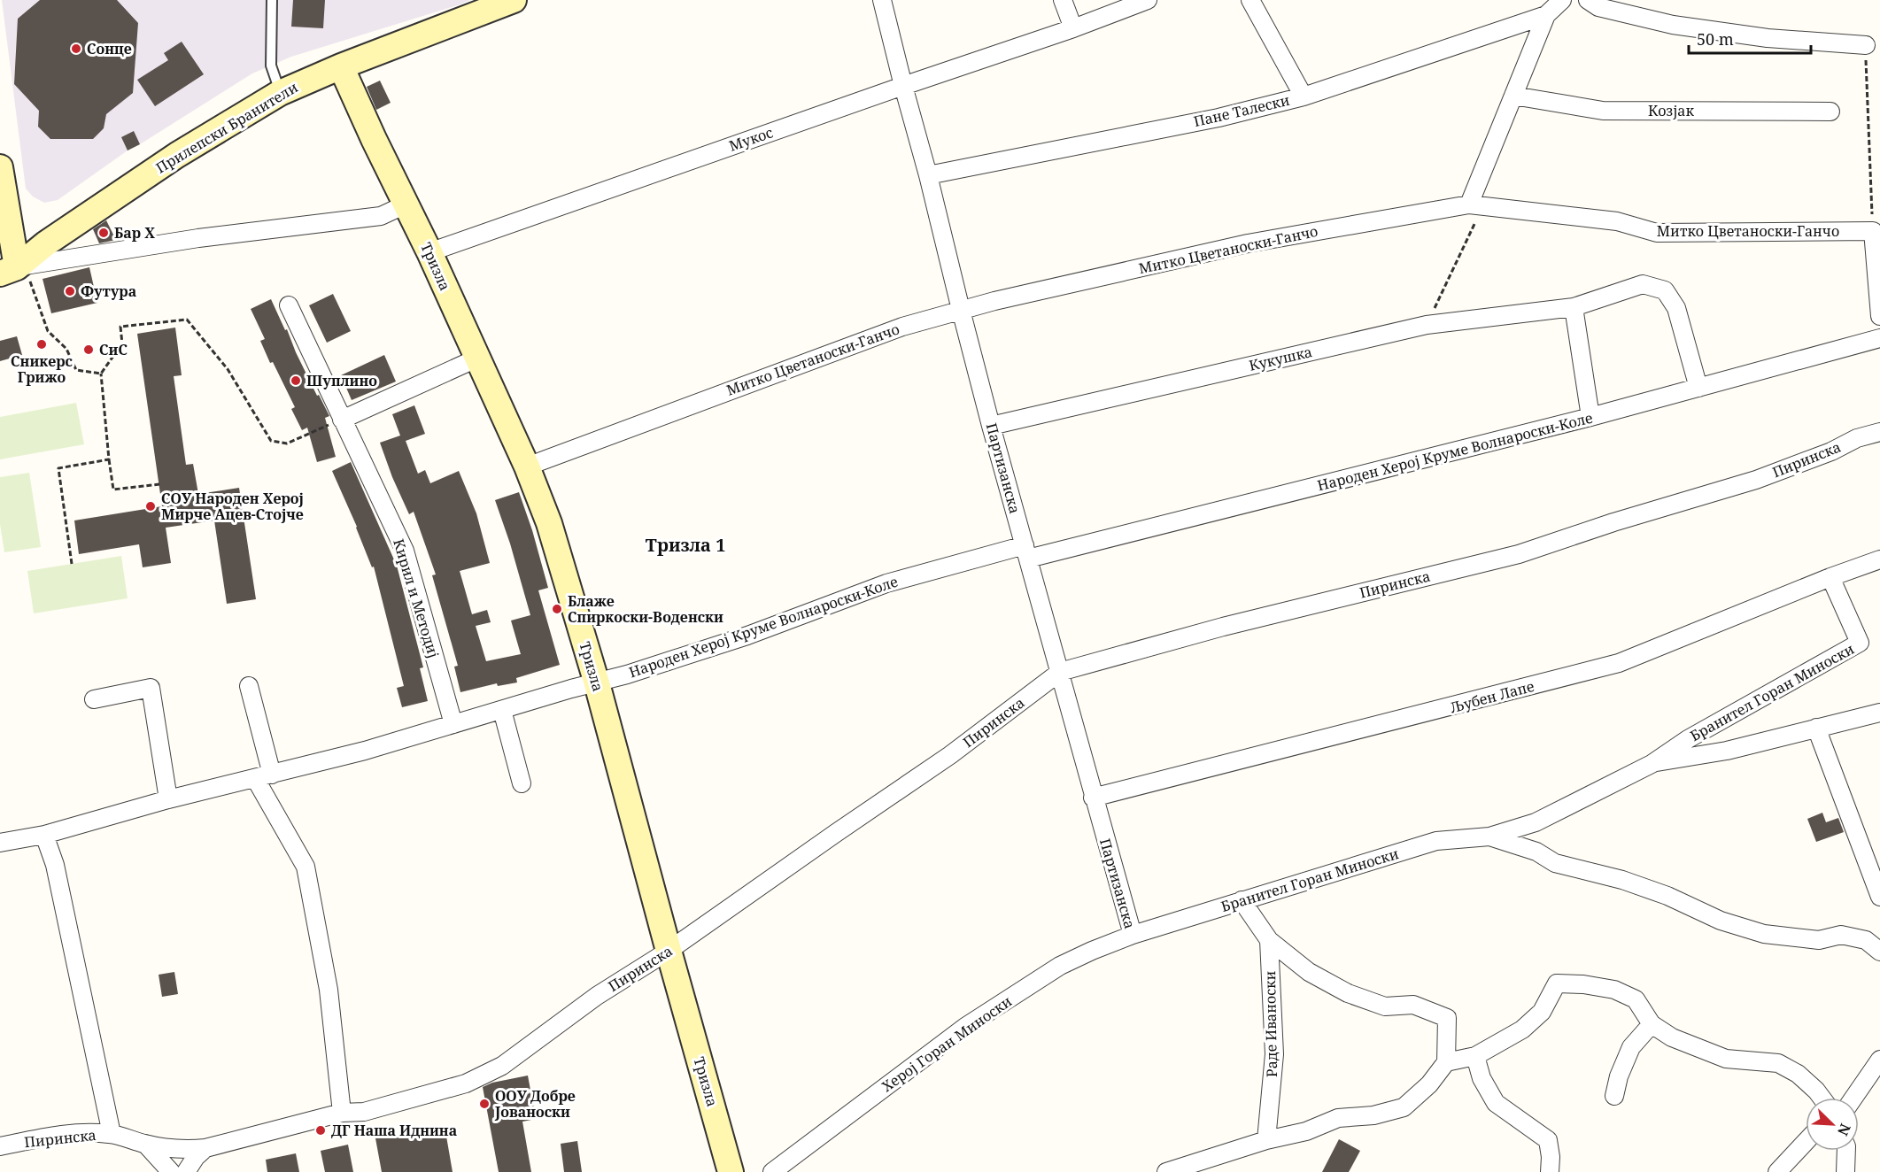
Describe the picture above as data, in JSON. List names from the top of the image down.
{
  "streets": {
    "street": [
      "Пане Талески",
      "Козјак",
      "Прилепски Бранители",
      "Мукос",
      "Митко Цветаноски-Ганчо",
      "Тризла",
      "Кукушка",
      "Народен Херој Круме Волнароски-Коле",
      "Пиринска",
      "Партизанска",
      "Кирил и Методиј",
      "Бранител Горан Миноски",
      "Љубен Лапе",
      "Раде Иваноски",
      "Херој Горан Миноски"
    ]
  },
  "crossings": [
    ["Пане Талески", "Партизанска"],
    ["Прилепски Бранители", "Тризла"],
    ["Мукос", "Тризла"],
    ["Мукос", "Партизанска"],
    ["Митко Цветаноски-Ганчо", "Тризла"],
    ["Митко Цветаноски-Ганчо", "Партизанска"],
    ["Тризла", "Народен Херој Круме Волнароски-Коле"],
    ["Тризла", "Пиринска"],
    ["Кукушка", "Народен Херој Круме Волнароски-Коле"],
    ["Кукушка", "Партизанска"],
    ["Народен Херој Круме Волнароски-Коле", "Партизанска"],
    ["Народен Херој Круме Волнароски-Коле", "Кирил и Методиј"],
    ["Пиринска", "Партизанска"],
    ["Партизанска", "Бранител Горан Миноски"],
    ["Партизанска", "Љубен Лапе"],
    ["Партизанска", "Херој Горан Миноски"],
    ["Бранител Горан Миноски", "Љубен Лапе"],
    ["Бранител Горан Миноски", "Херој Горан Миноски"]
  ],
  "districts": ["Тризла 1"],
  "places": [
    "Сонце",
    "Бар Х",
    "Футура",
    "Сникерс Грижо",
    "СиС",
    "Шуплино",
    "СОУ Народен Херој Мирче Ацев-Стојче",
    "Блаже Спиркоски-Воденски",
    "ООУ Добре Јованоски",
    "ДГ Наша Иднина"
  ],
  "scale_bar": "50 m",
  "north": "bottom right"
}
